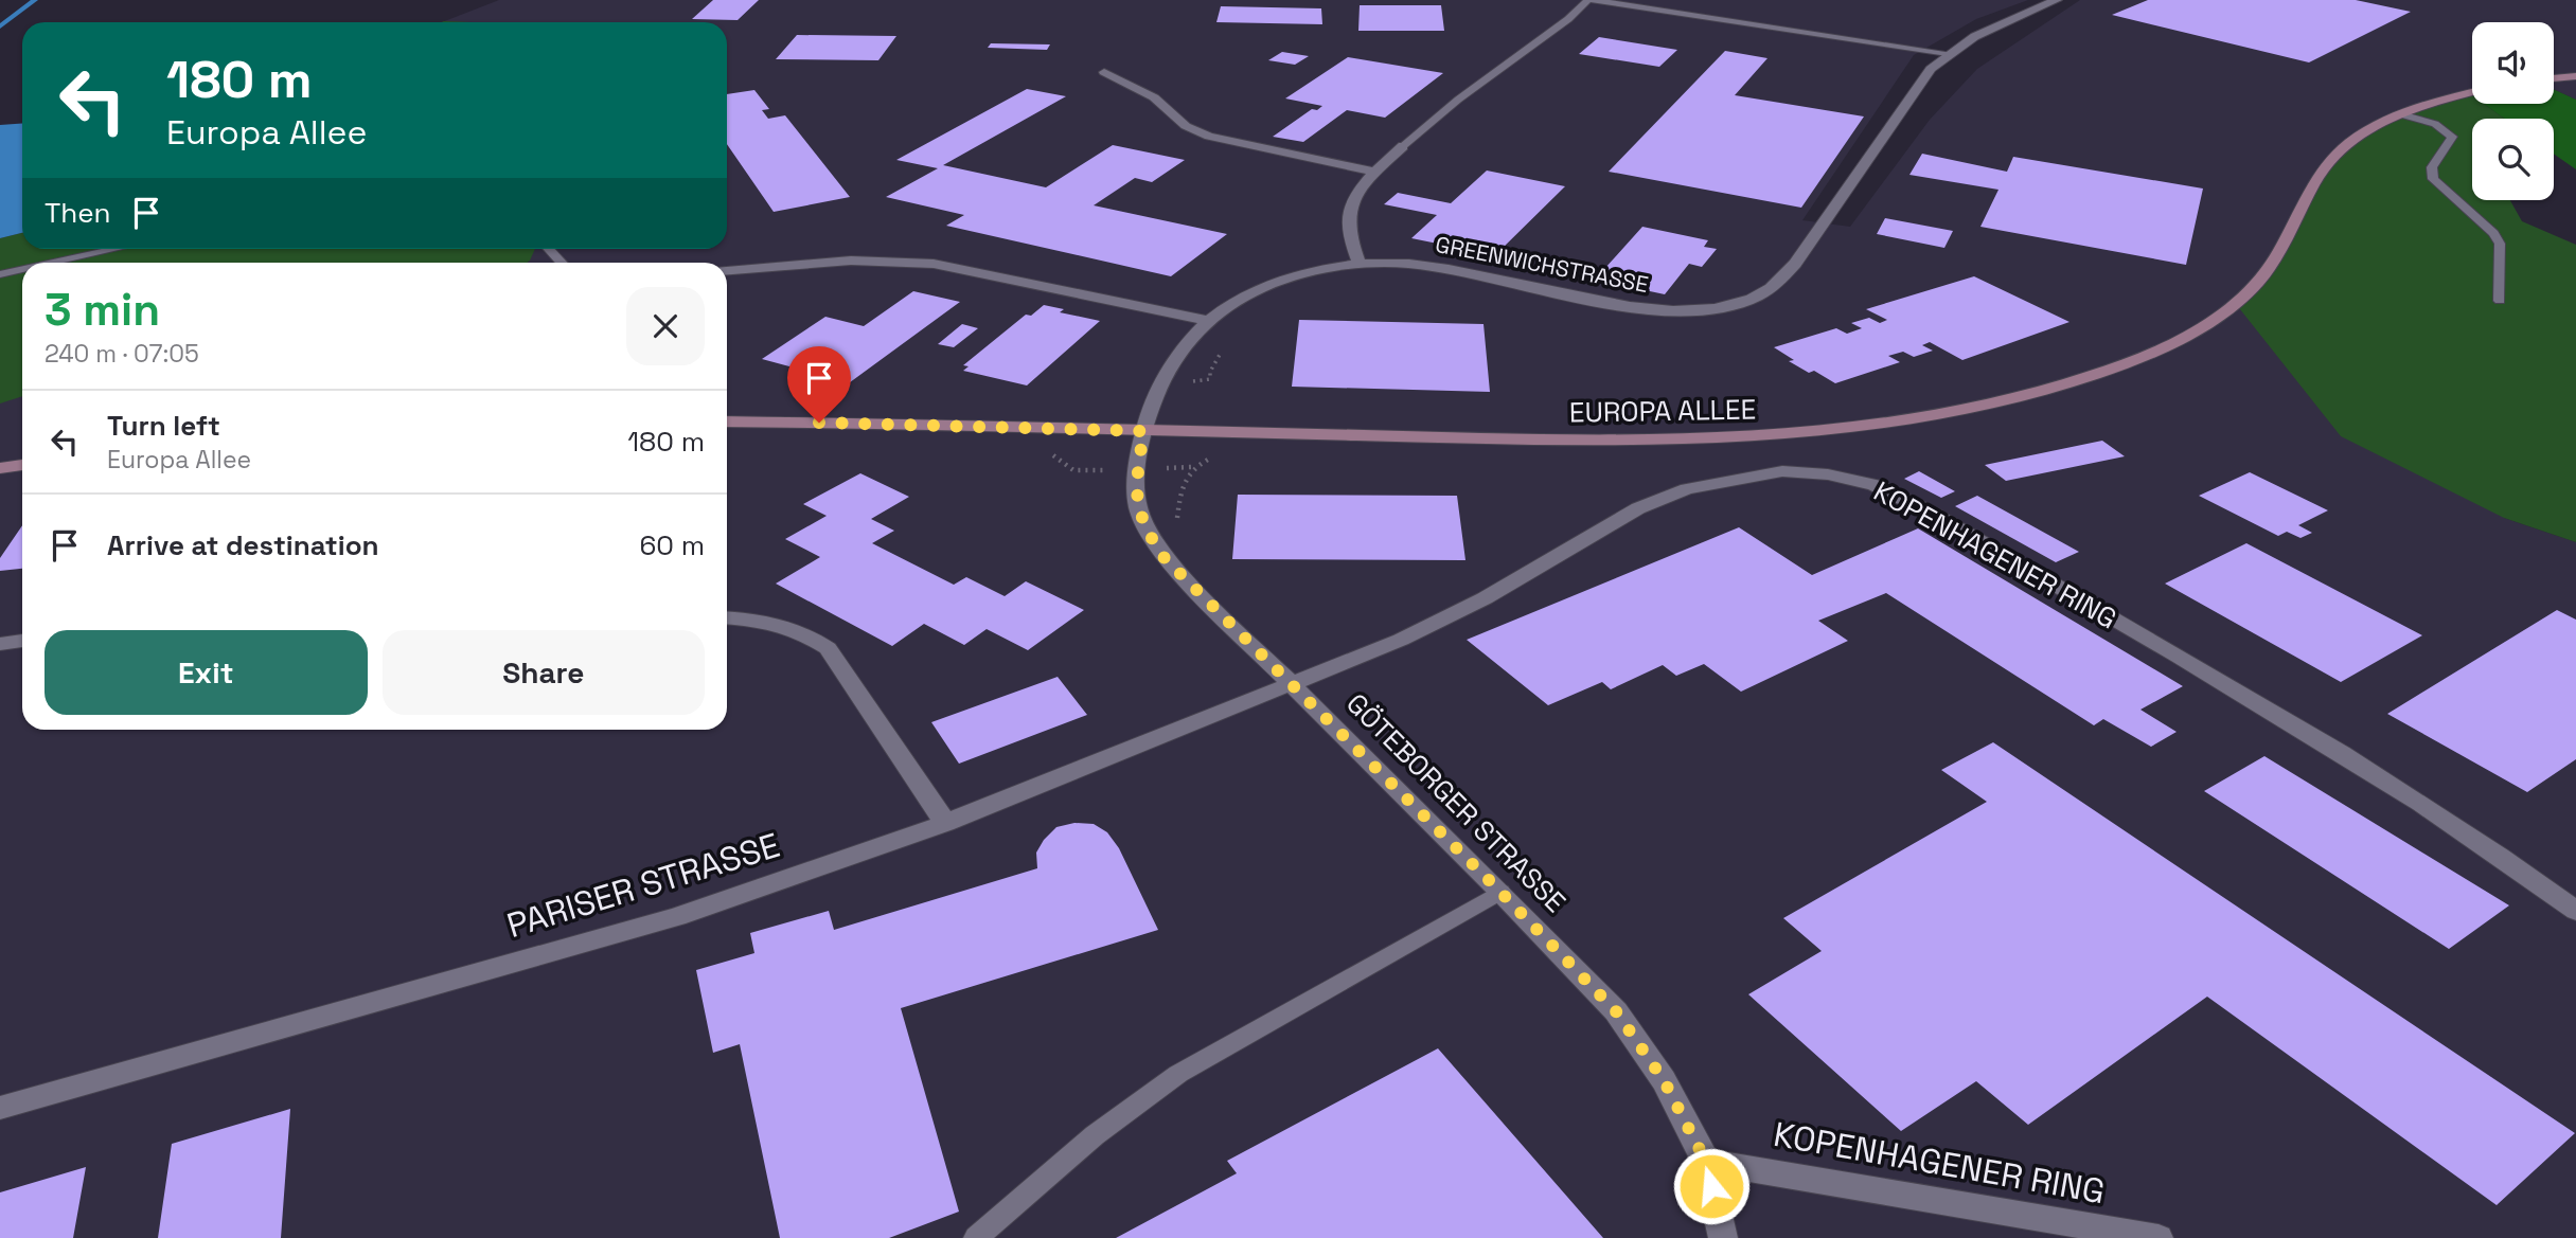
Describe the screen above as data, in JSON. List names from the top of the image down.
{
  "streets": {
    "main road": ["EUROPA ALLEE"],
    "street": [
      "GREENWICHSTRASSE",
      "KOPENHAGENER RING",
      "GÖTEBORGER STRASSE",
      "PARISER STRASSE"
    ]
  },
  "crossings": [
    ["GREENWICHSTRASSE", "EUROPA ALLEE"],
    ["GREENWICHSTRASSE", "GÖTEBORGER STRASSE"],
    ["EUROPA ALLEE", "GÖTEBORGER STRASSE"],
    ["KOPENHAGENER RING", "GÖTEBORGER STRASSE"],
    ["KOPENHAGENER RING", "PARISER STRASSE"],
    ["GÖTEBORGER STRASSE", "PARISER STRASSE"]
  ],
  "page": {
    "turn": ["180 m", "Europa Allee"],
    "then": "Then",
    "heading": ["3 min", "240 m · 07:05"],
    "list": [
      {
        "name": "Turn left",
        "note": "Europa Allee",
        "value": "180 m"
      },
      {
        "name": "Arrive at destination",
        "value": "60 m"
      }
    ],
    "buttons": ["Exit", "Share"]
  }
}
